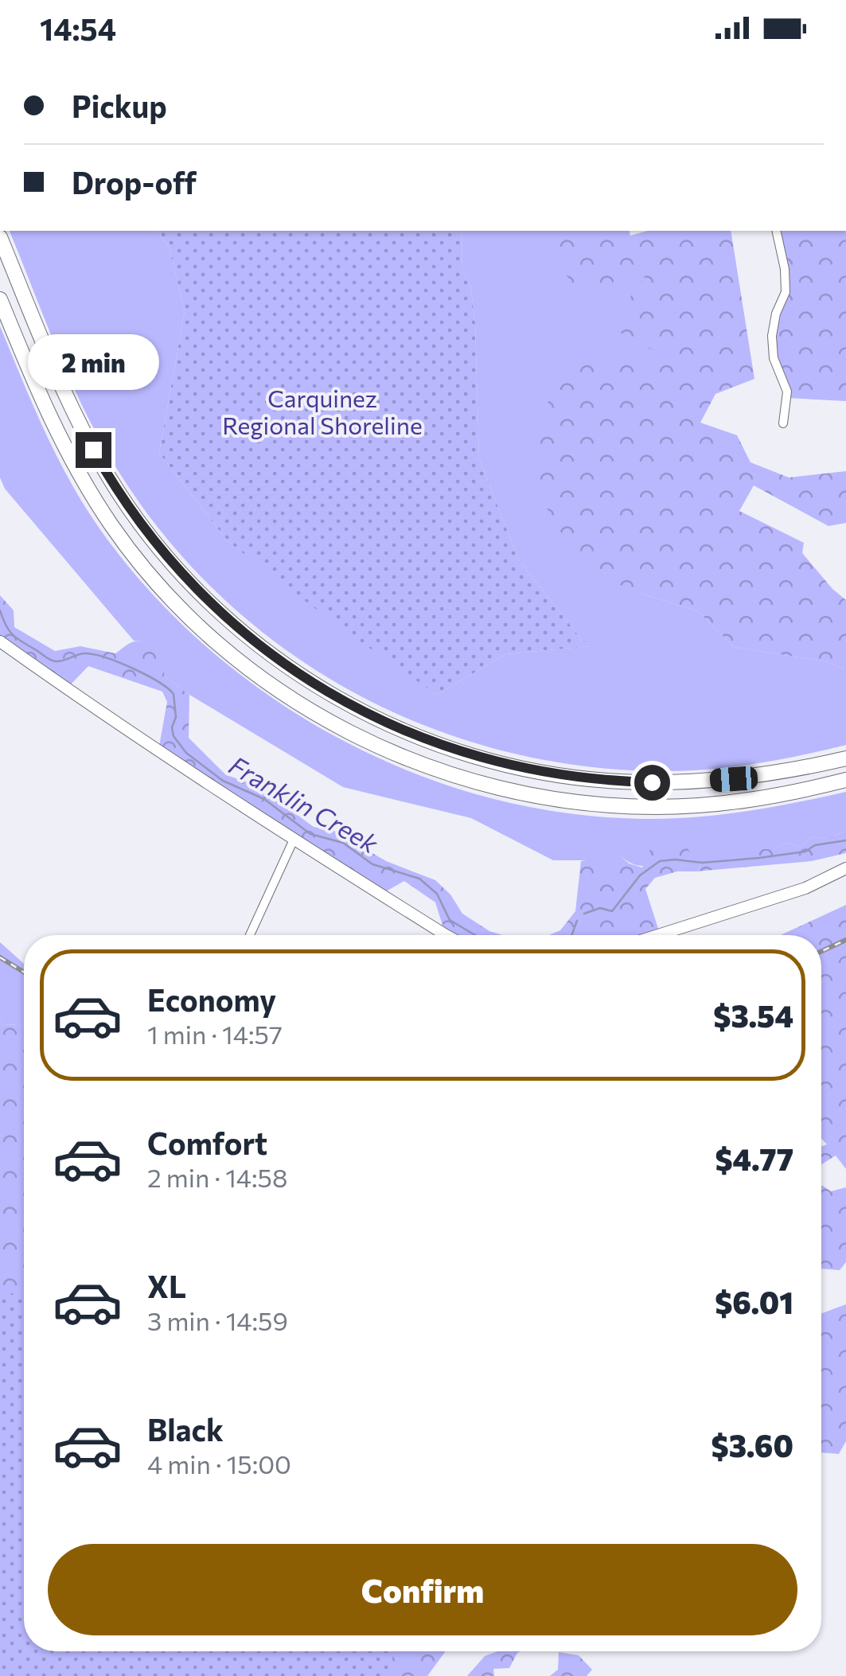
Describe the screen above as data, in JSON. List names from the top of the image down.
{
  "water": ["Franklin Creek"],
  "parks": ["Carquinez Regional Shoreline"],
  "page": {
    "status": "14:54",
    "banner": ["Pickup", "Drop-off"],
    "bubble": "2 min",
    "list": [
      {
        "name": "Economy",
        "note": "1 min · 14:57",
        "value": "$3.54"
      },
      {
        "name": "Comfort",
        "note": "2 min · 14:58",
        "value": "$4.77"
      },
      {
        "name": "XL",
        "note": "3 min · 14:59",
        "value": "$6.01"
      },
      {
        "name": "Black",
        "note": "4 min · 15:00",
        "value": "$3.60"
      }
    ],
    "buttons": "Confirm"
  }
}
